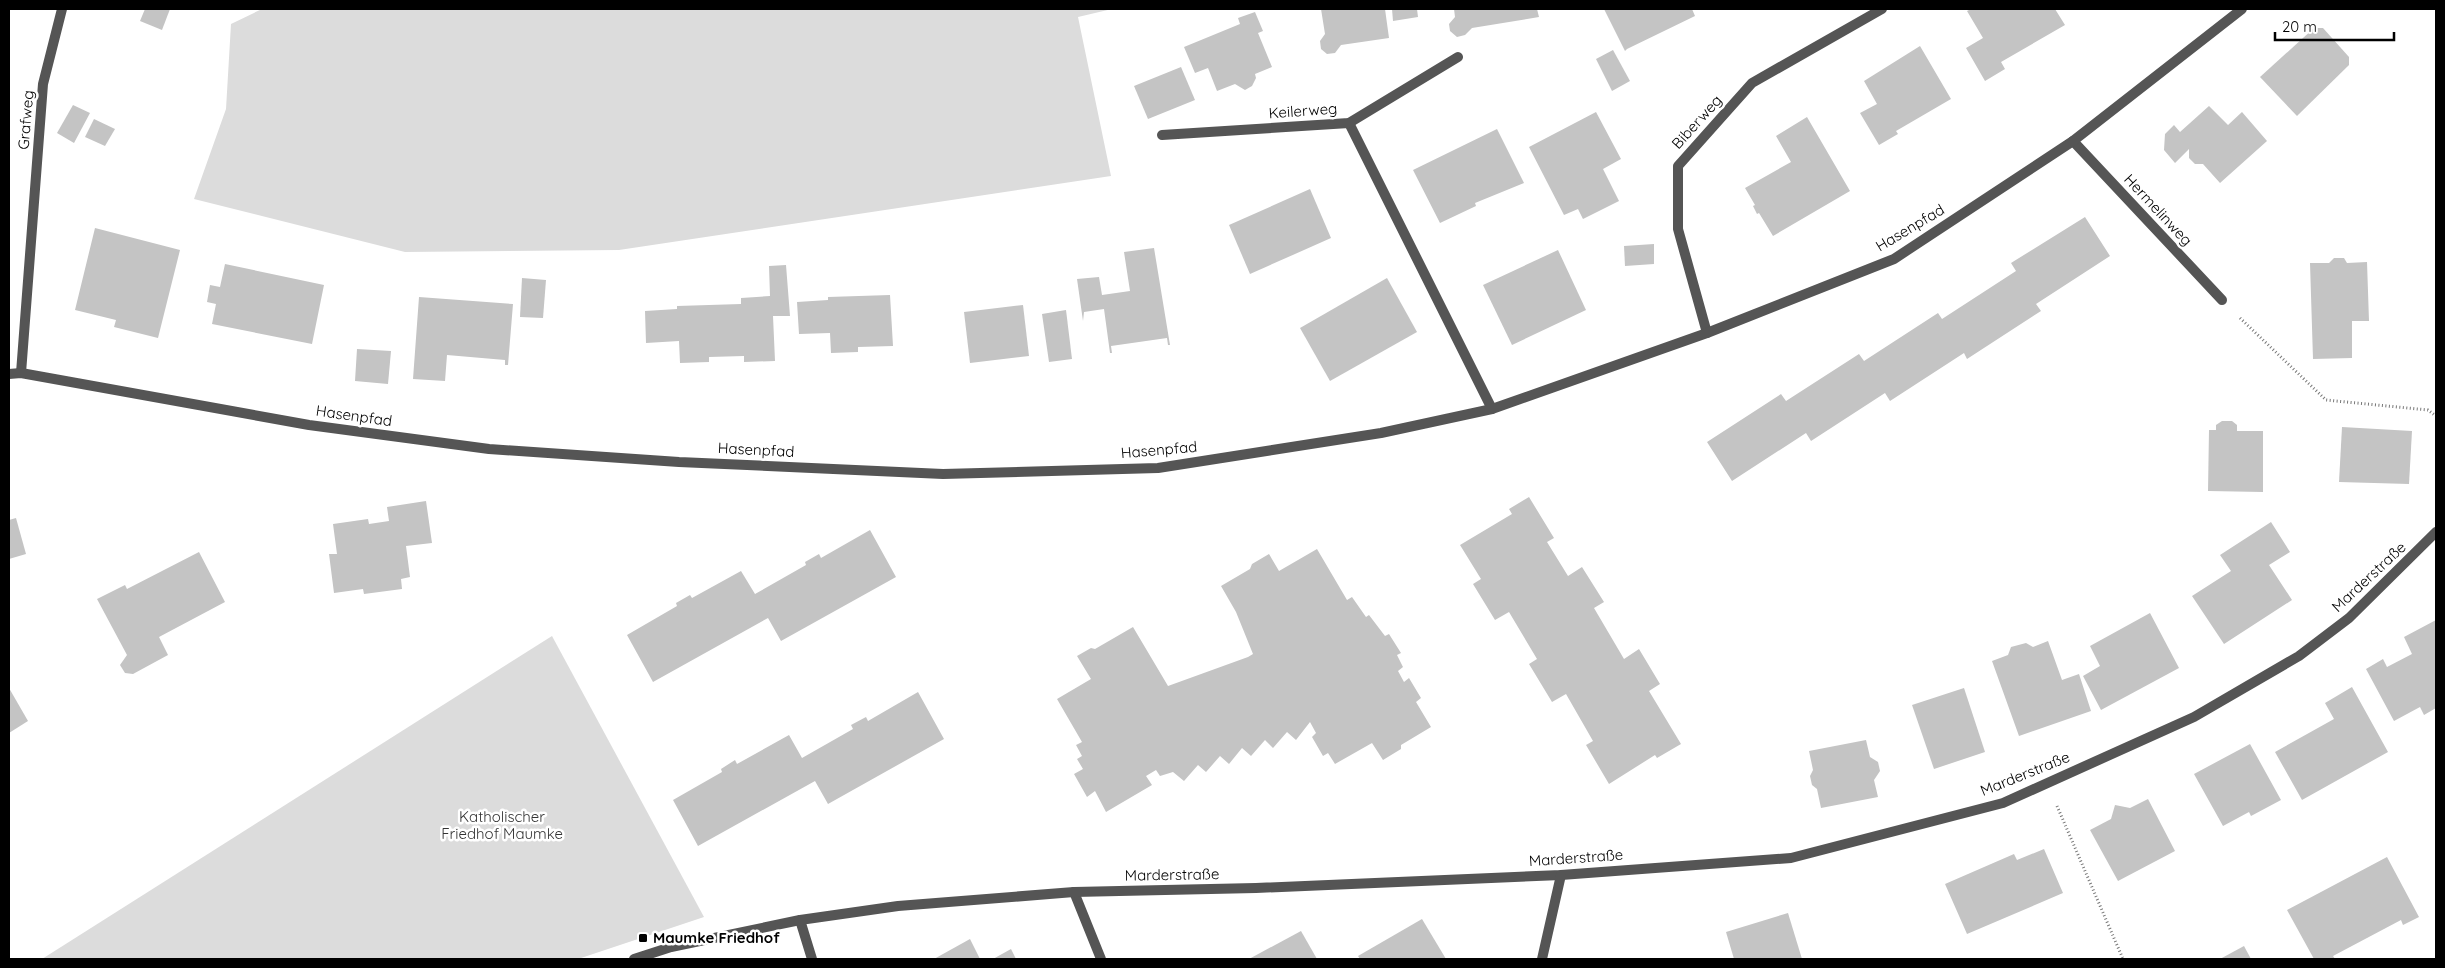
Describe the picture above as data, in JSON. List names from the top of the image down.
{
  "streets": {
    "street": [
      "Keilerweg",
      "Grafweg",
      "Biberweg",
      "Hermelinweg",
      "Hasenpfad",
      "Marderstraße"
    ]
  },
  "crossings": [
    ["Grafweg", "Hasenpfad"],
    ["Biberweg", "Hasenpfad"],
    ["Hermelinweg", "Hasenpfad"]
  ],
  "parks": ["Katholischer Friedhof Maumke"],
  "places": {
    "transit": ["Maumke Friedhof"]
  },
  "scale_bar": "20 m"
}
